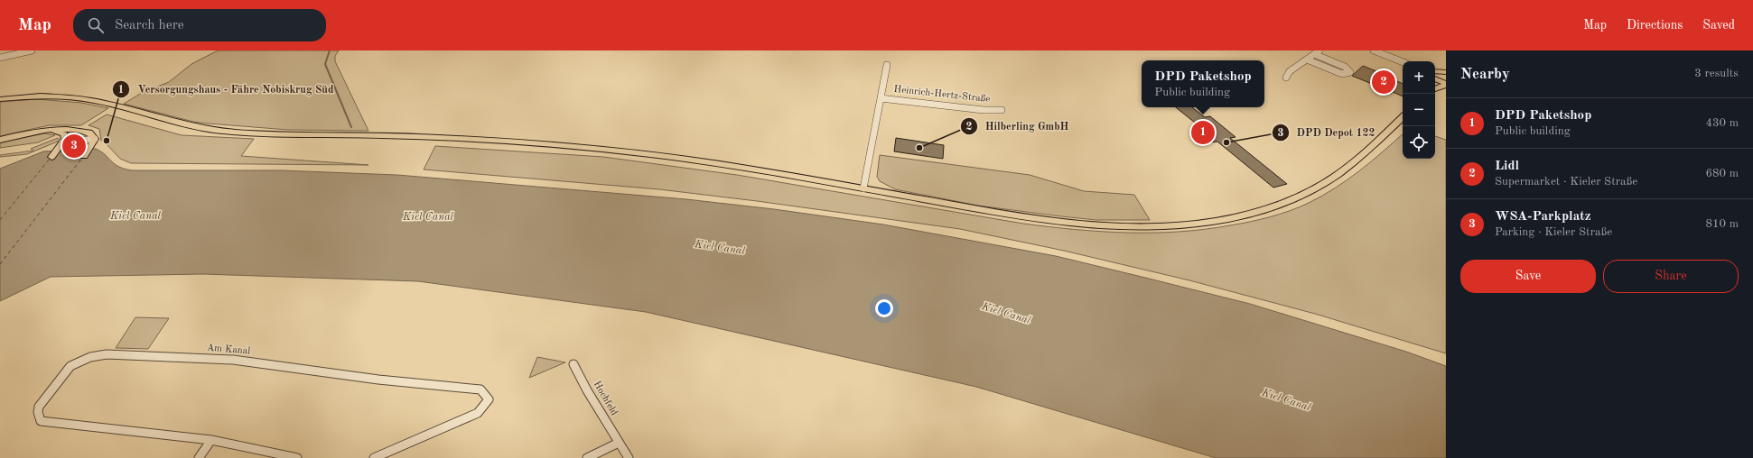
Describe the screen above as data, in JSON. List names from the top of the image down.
{
  "streets": {
    "street": ["Heinrich-Hertz-Straße", "Am Kanal", "Hochfeld"]
  },
  "water": ["Kiel Canal"],
  "places": ["Versorgungshaus - Fähre Nobiskrug Süd", "DPD Depot 122", "Hilberling GmbH"],
  "page": {
    "header": "Map",
    "search": "Search here",
    "nav": ["Map", "Directions", "Saved"],
    "heading": ["Nearby", "3 results"],
    "popup": ["DPD Paketshop", "Public building"],
    "map_buttons": ["+", "−"],
    "pins": ["2", "1", "3"],
    "list": [
      {
        "mark": "1",
        "name": "DPD Paketshop",
        "note": "Public building",
        "value": "430 m"
      },
      {
        "mark": "2",
        "name": "Lidl",
        "note": "Supermarket · Kieler Straße",
        "value": "680 m"
      },
      {
        "mark": "3",
        "name": "WSA-Parkplatz",
        "note": "Parking · Kieler Straße",
        "value": "810 m"
      }
    ],
    "buttons": ["Save", "Share"]
  }
}
